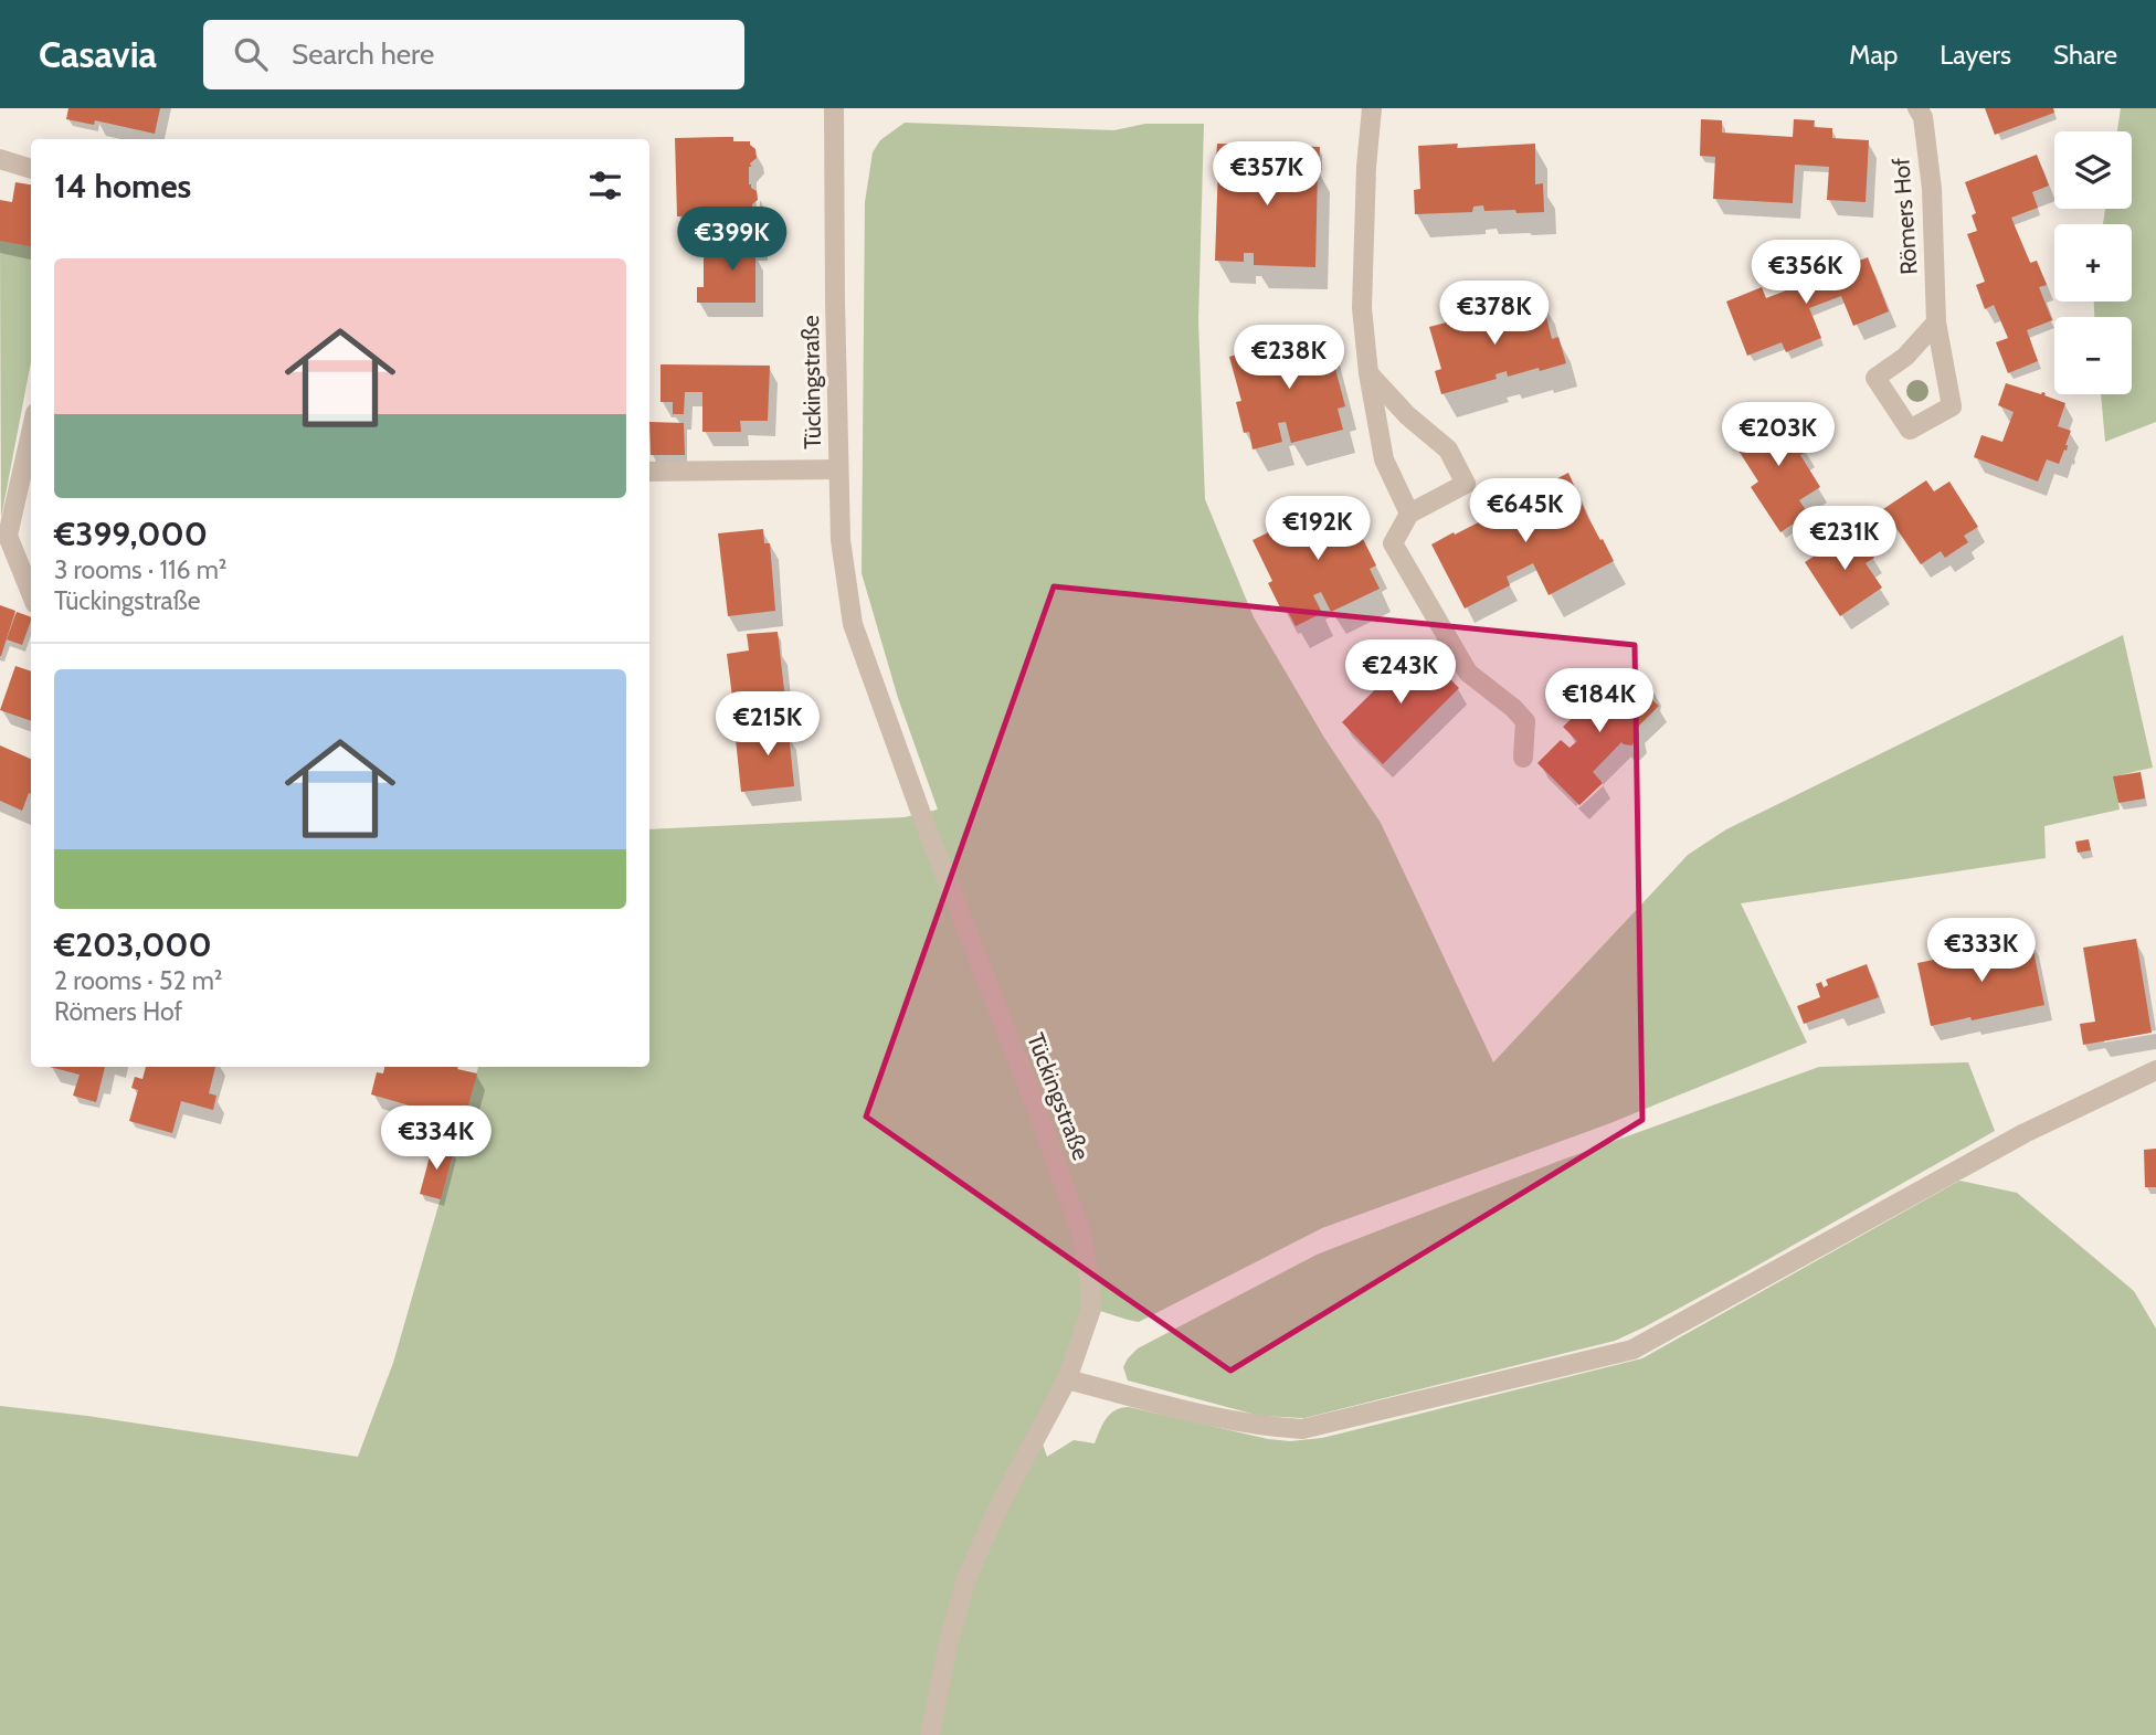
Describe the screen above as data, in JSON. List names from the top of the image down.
{
  "streets": {
    "street": ["Römers Hof", "Tückingstraße"]
  },
  "page": {
    "header": "Casavia",
    "search": "Search here",
    "nav": ["Map", "Layers", "Share"],
    "map_buttons": ["+", "−"],
    "heading": "14 homes",
    "price": [
      "€357K",
      "€399K",
      "€356K",
      "€378K",
      "€238K",
      "€203K",
      "€645K",
      "€192K",
      "€231K",
      "€243K",
      "€184K",
      "€215K",
      "€333K",
      "€334K"
    ],
    "list": [
      {
        "name": "€399,000",
        "note": "3 rooms · 116 m² · Tückingstraße"
      },
      {
        "name": "€203,000",
        "note": "2 rooms · 52 m² · Römers Hof"
      }
    ]
  }
}
